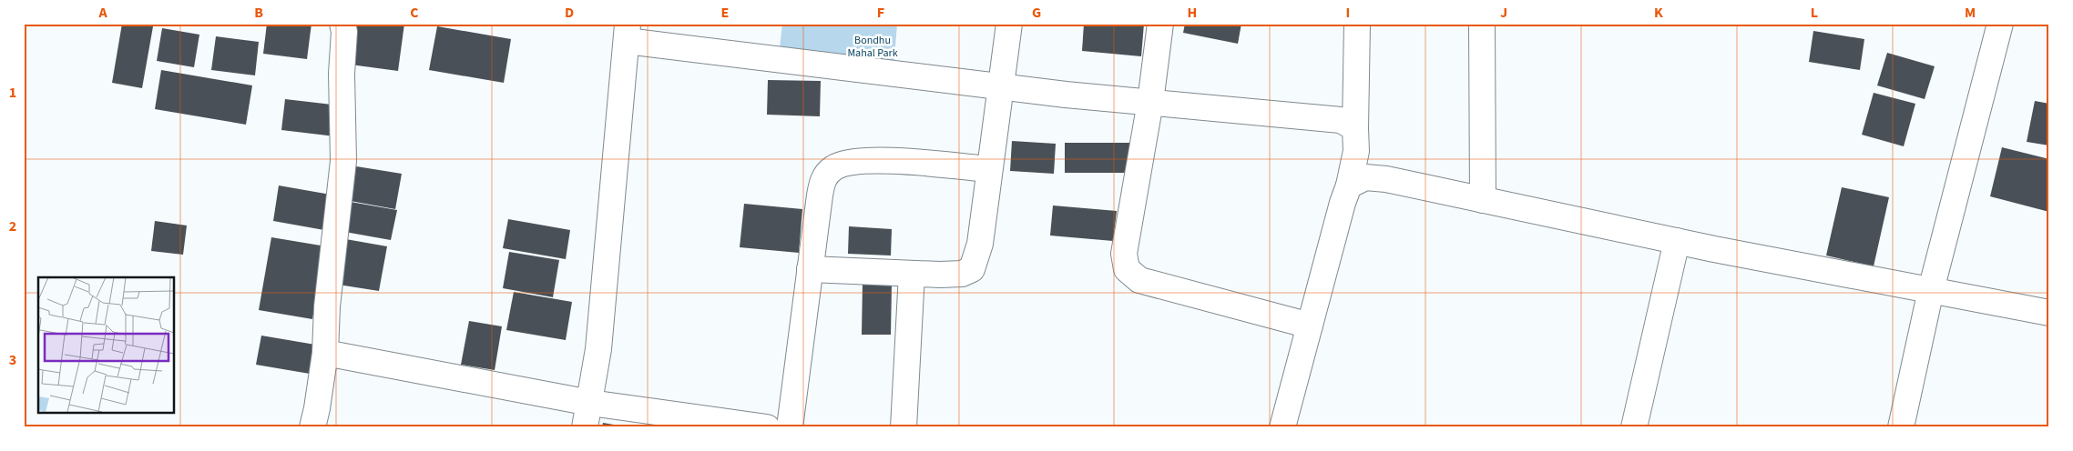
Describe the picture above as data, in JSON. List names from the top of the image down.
{
  "parks": ["Bondhu Mahal Park"],
  "grid": {
    "columns": [
      "A",
      "B",
      "C",
      "D",
      "E",
      "F",
      "G",
      "H",
      "I",
      "J",
      "K",
      "L",
      "M"
    ],
    "rows": ["1", "2", "3"]
  }
}
